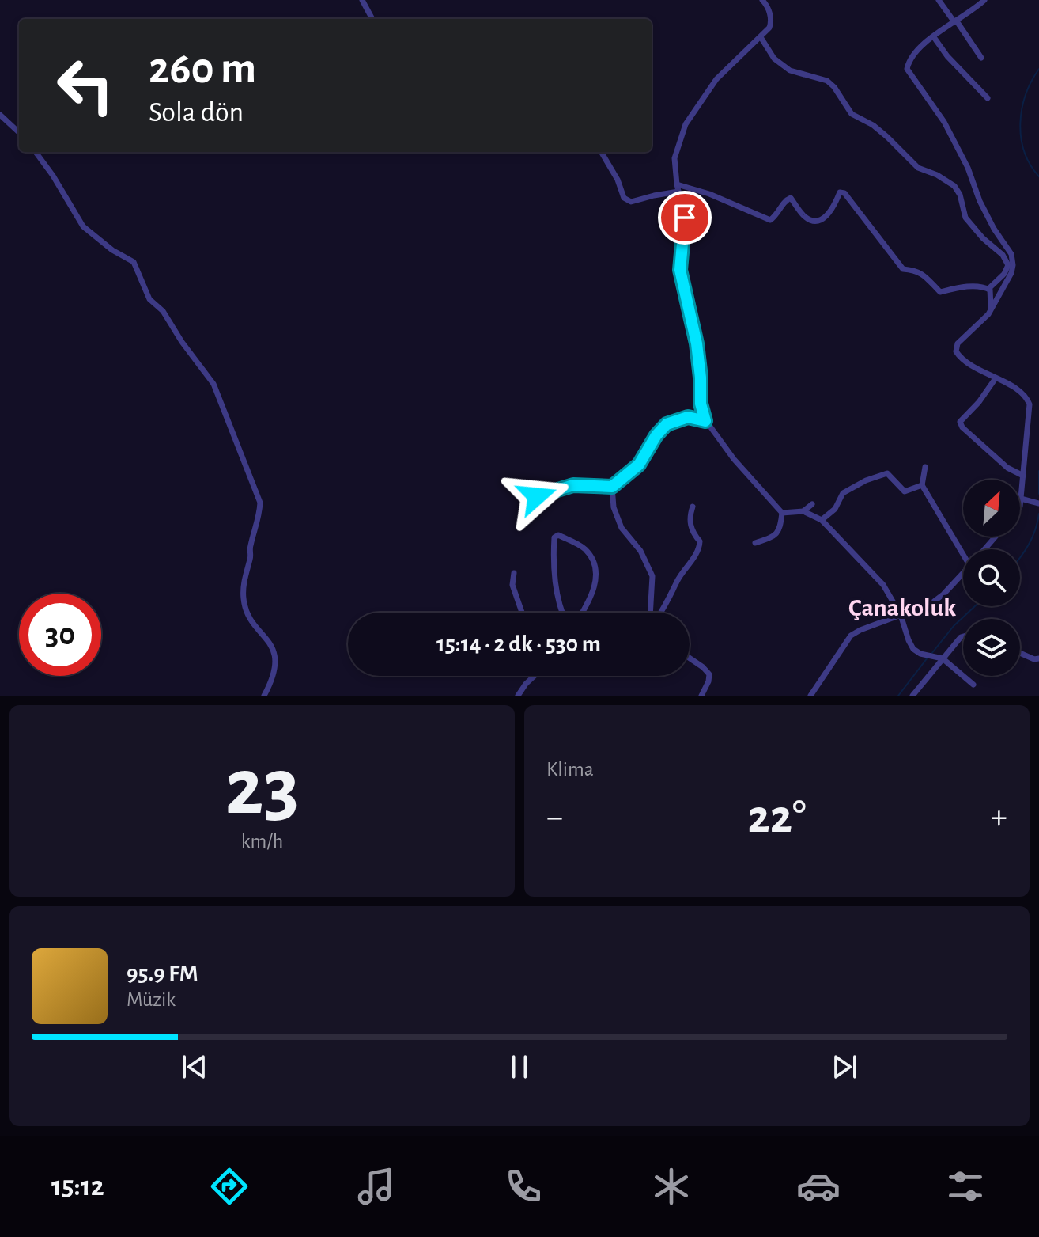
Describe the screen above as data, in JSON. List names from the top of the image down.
{
  "districts": ["Çanakoluk"],
  "north": "top right",
  "page": {
    "turn": ["260 m", "Sola dön"],
    "limit": "30",
    "trip": "15:14 · 2 dk · 530 m",
    "tile": [
      ["23", "km/h"],
      "Klima"
    ],
    "heat": ["−", "22°", "+"],
    "song": ["95.9 FM", "Müzik"],
    "tabs": "15:12"
  }
}
